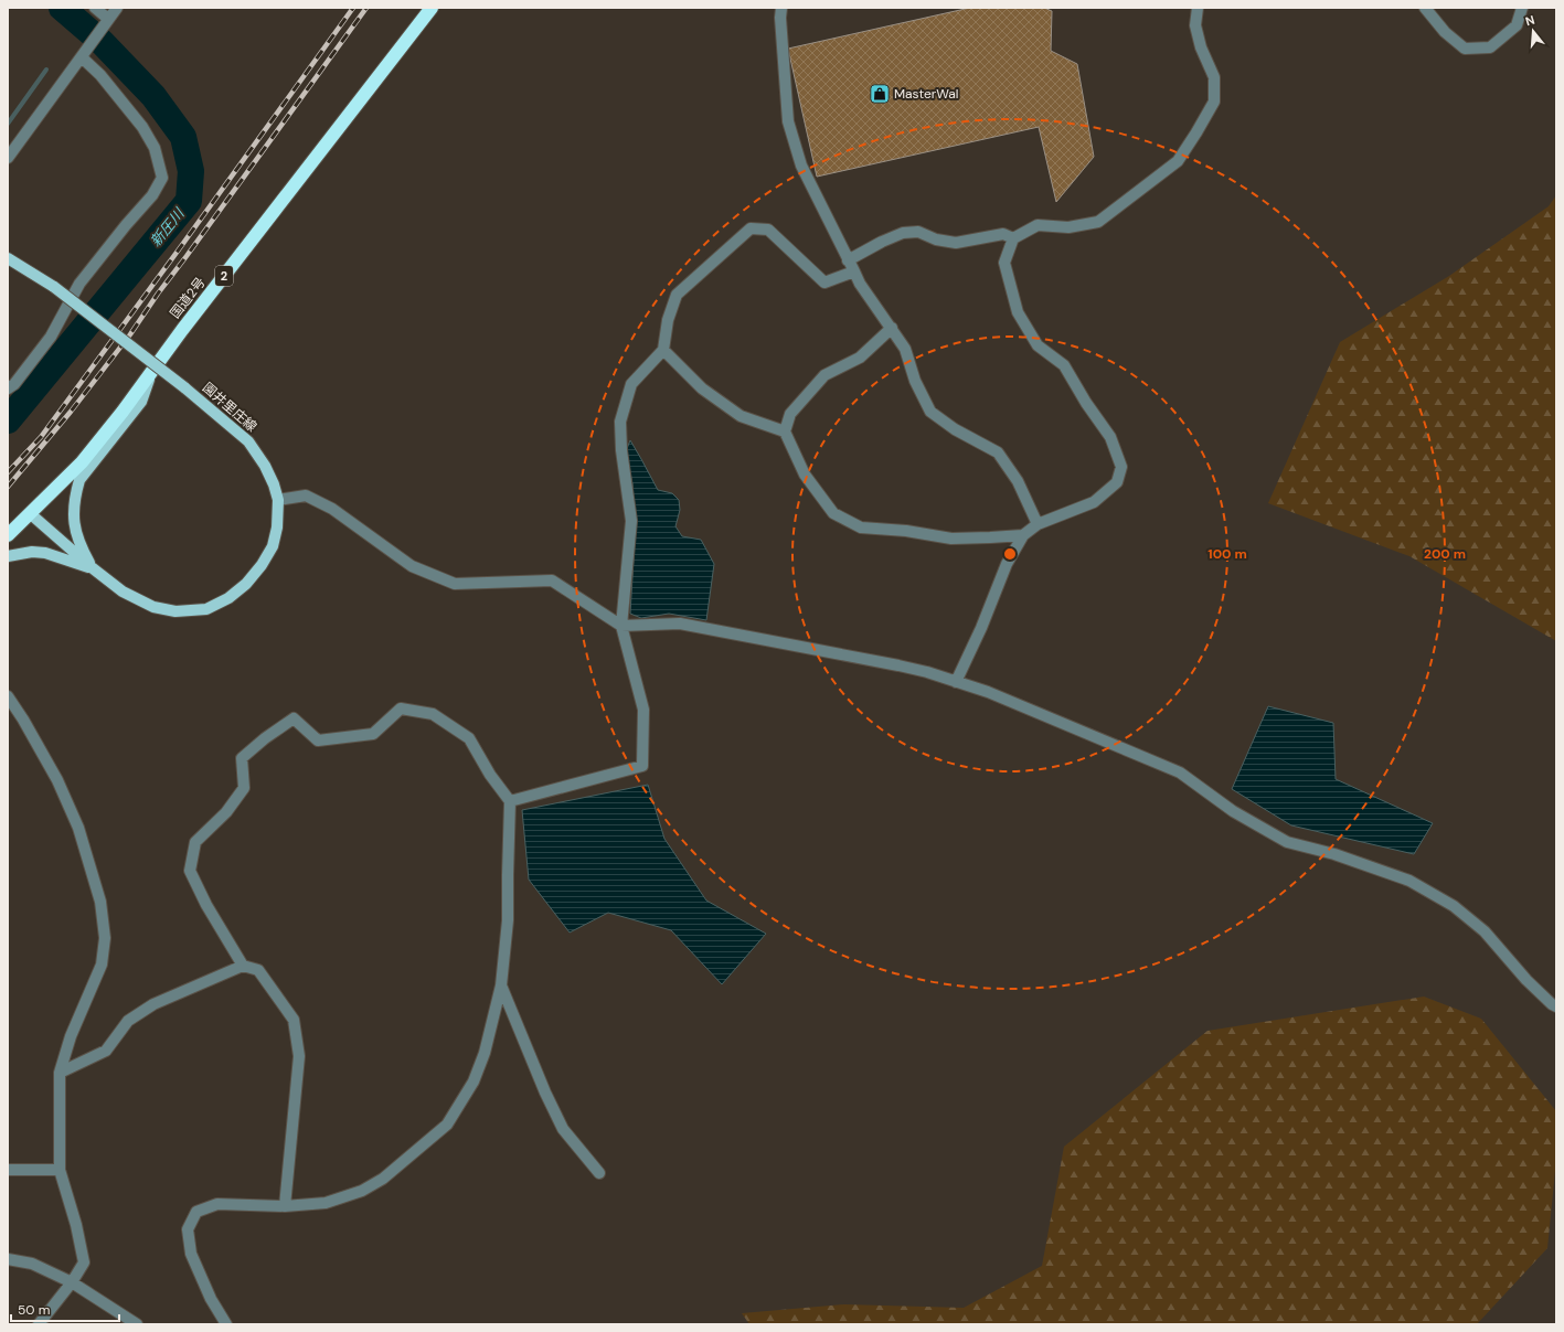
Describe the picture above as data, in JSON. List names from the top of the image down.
{
  "streets": {
    "highway": ["2", "国道2号"],
    "main road": ["園井里庄線"]
  },
  "crossings": [
    ["国道2号", "園井里庄線"]
  ],
  "water": ["新圧川"],
  "places": {
    "shop": ["MasterWal"]
  },
  "scale_bar": "50 m",
  "north": "top",
  "rings": ["100 m", "200 m"]
}
